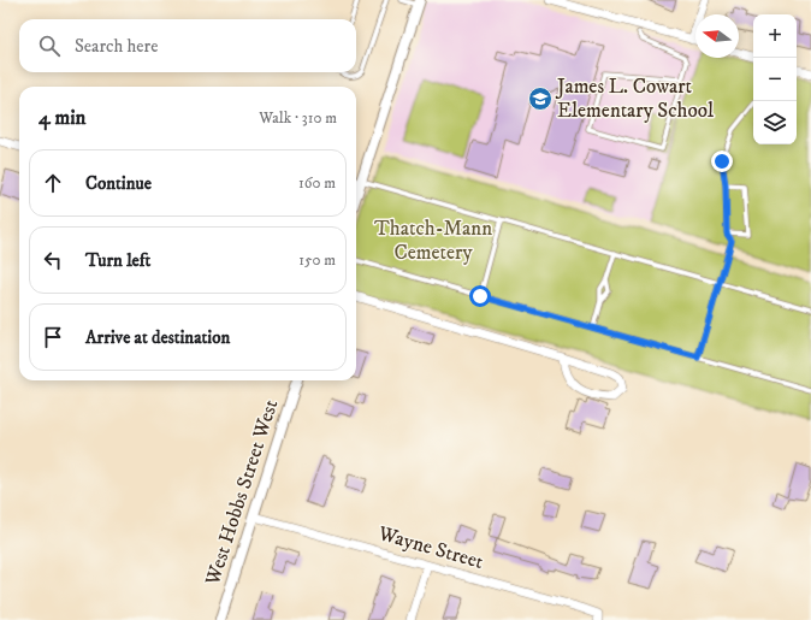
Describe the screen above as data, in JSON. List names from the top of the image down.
{
  "streets": {
    "street": ["West Hobbs Street West", "Wayne Street"]
  },
  "crossings": [
    ["West Hobbs Street West", "Wayne Street"]
  ],
  "parks": ["Thatch-Mann Cemetery"],
  "places": {
    "school or university": ["James L. Cowart Elementary School"]
  },
  "north": "left",
  "page": {
    "map_buttons": ["+", "−"],
    "search": "Search here",
    "heading": ["4 min", "Walk · 310 m"],
    "list": [
      ["Continue", "160 m"],
      ["Turn left", "150 m"],
      "Arrive at destination"
    ]
  }
}
